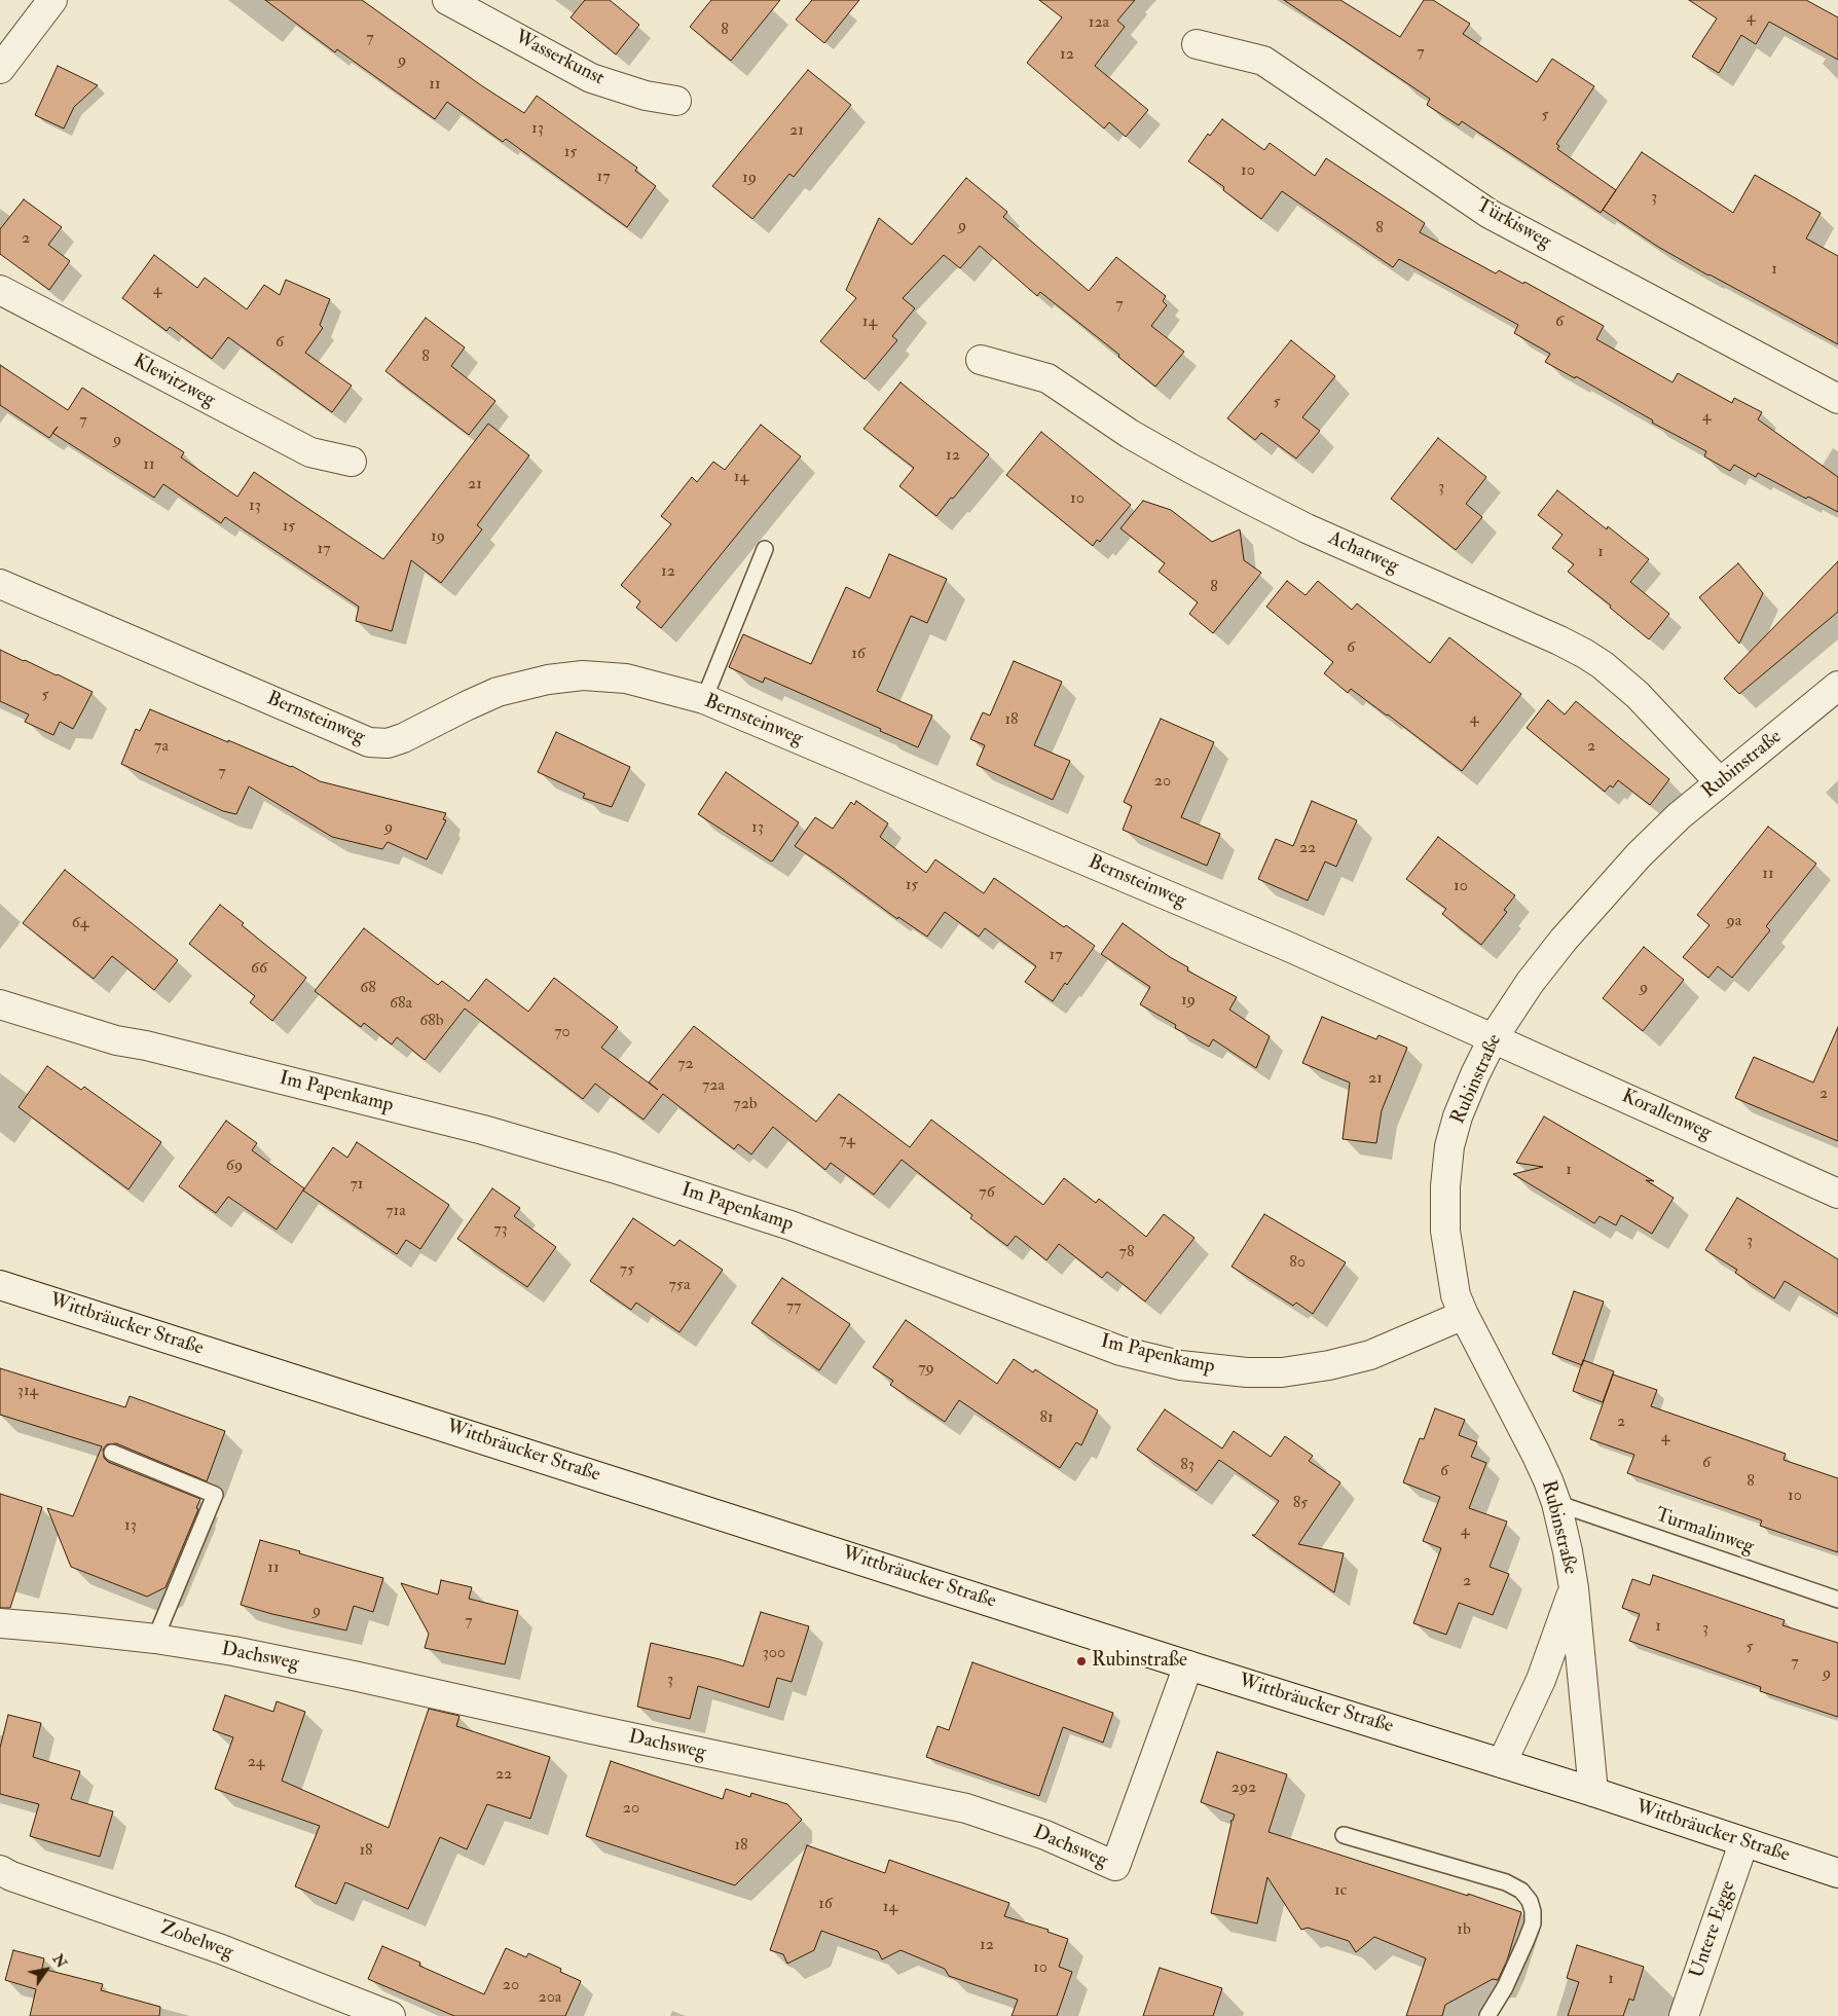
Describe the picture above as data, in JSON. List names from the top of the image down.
{
  "streets": {
    "street": [
      "Wasserkunst",
      "Türkisweg",
      "Klewitzweg",
      "Achatweg",
      "Bernsteinweg",
      "Rubinstraße",
      "Im Papenkamp",
      "Korallenweg",
      "Wittbräucker Straße",
      "Dachsweg",
      "Untere Egge",
      "Zobelweg"
    ],
    "lane": ["Turmalinweg"]
  },
  "crossings": [
    ["Achatweg", "Rubinstraße"],
    ["Bernsteinweg", "Rubinstraße"],
    ["Bernsteinweg", "Korallenweg"],
    ["Rubinstraße", "Im Papenkamp"],
    ["Rubinstraße", "Korallenweg"],
    ["Rubinstraße", "Wittbräucker Straße"],
    ["Rubinstraße", "Turmalinweg"],
    ["Wittbräucker Straße", "Dachsweg"],
    ["Wittbräucker Straße", "Untere Egge"]
  ],
  "places": ["Rubinstraße"],
  "house_numbers": [
    "4",
    "12a",
    "8",
    "7",
    "7",
    "12",
    "9",
    "11",
    "5",
    "13",
    "21",
    "15",
    "10",
    "17",
    "19",
    "3",
    "9",
    "8",
    "2",
    "1",
    "4",
    "7",
    "14",
    "6",
    "6",
    "8",
    "5",
    "4",
    "7",
    "9",
    "12",
    "11",
    "14",
    "21",
    "3",
    "10",
    "13",
    "15",
    "19",
    "17",
    "1",
    "12",
    "8",
    "6",
    "16",
    "5",
    "4",
    "18",
    "7a",
    "2",
    "7",
    "20",
    "9",
    "13",
    "22",
    "11",
    "15",
    "10",
    "9a",
    "64",
    "17",
    "66",
    "68",
    "9",
    "19",
    "68a",
    "68b",
    "70",
    "72",
    "21",
    "72a",
    "2",
    "72b",
    "74",
    "69",
    "1",
    "71",
    "76",
    "71a",
    "73",
    "3",
    "78",
    "80",
    "75",
    "75a",
    "77",
    "79",
    "314",
    "81",
    "2",
    "4",
    "6",
    "83",
    "6",
    "8",
    "10",
    "85",
    "13",
    "4",
    "11",
    "2",
    "9",
    "7",
    "1",
    "3",
    "5",
    "300",
    "7",
    "9",
    "3",
    "24",
    "22",
    "292",
    "20",
    "18",
    "18",
    "1c",
    "16",
    "14",
    "1b",
    "12",
    "10",
    "1",
    "20",
    "20a"
  ],
  "north": "top right"
}
